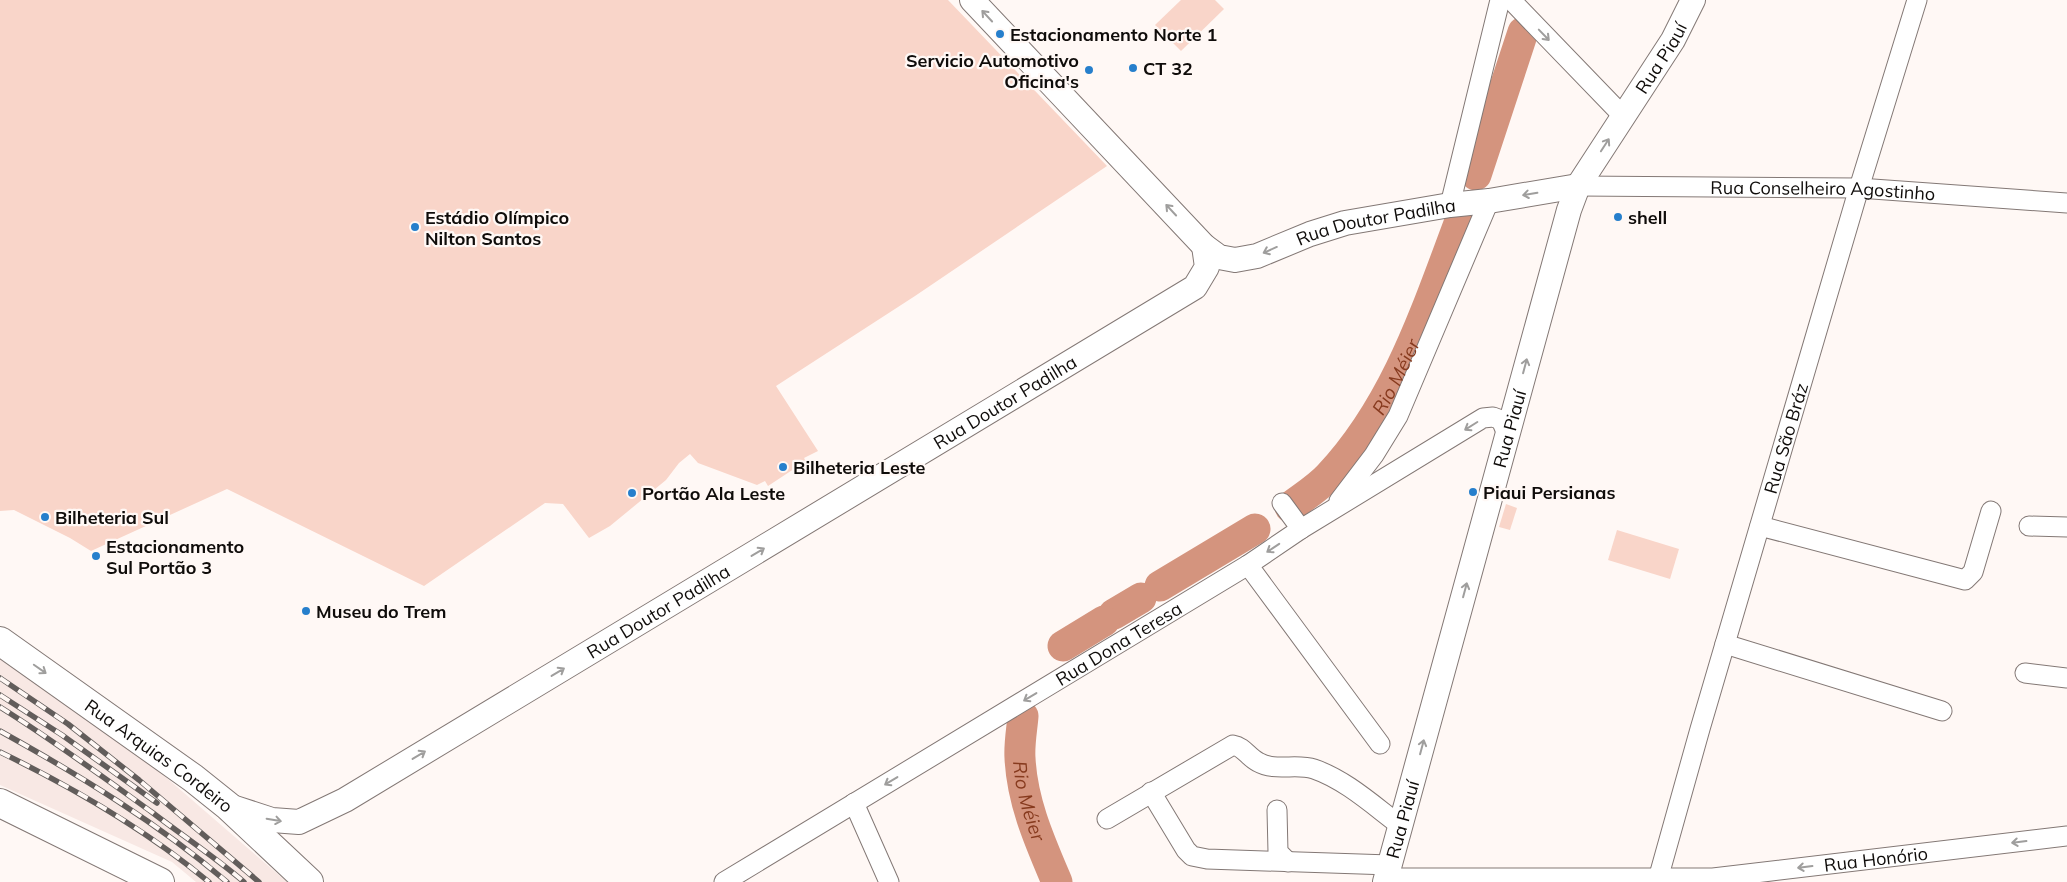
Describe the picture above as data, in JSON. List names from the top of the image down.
{
  "streets": {
    "main road": ["Rua Arquias Cordeiro"],
    "street": [
      "Rua Piauí",
      "Rua Conselheiro Agostinho",
      "Rua Doutor Padilha",
      "Rua São Bráz",
      "Rua Dona Teresa",
      "Rua Honório"
    ]
  },
  "crossings": [
    ["Rua Piauí", "Rua Conselheiro Agostinho"],
    ["Rua Piauí", "Rua Doutor Padilha"],
    ["Rua Piauí", "Rua Dona Teresa"],
    ["Rua Piauí", "Rua Honório"],
    ["Rua Conselheiro Agostinho", "Rua Doutor Padilha"],
    ["Rua Conselheiro Agostinho", "Rua São Bráz"],
    ["Rua Doutor Padilha", "Rua Arquias Cordeiro"],
    ["Rua São Bráz", "Rua Honório"]
  ],
  "one_way": ["Rua Dona Teresa", "Rua Honório"],
  "water": ["Rio Méier"],
  "places": [
    "Estacionamento Norte 1",
    "CT 32",
    "Servicio Automotivo Oficina's",
    "shell",
    "Estádio Olímpico Nilton Santos",
    "Bilheteria Leste",
    "Piaui Persianas",
    "Portão Ala Leste",
    "Bilheteria Sul",
    "Estacionamento Sul Portão 3",
    "Museu do Trem"
  ]
}
